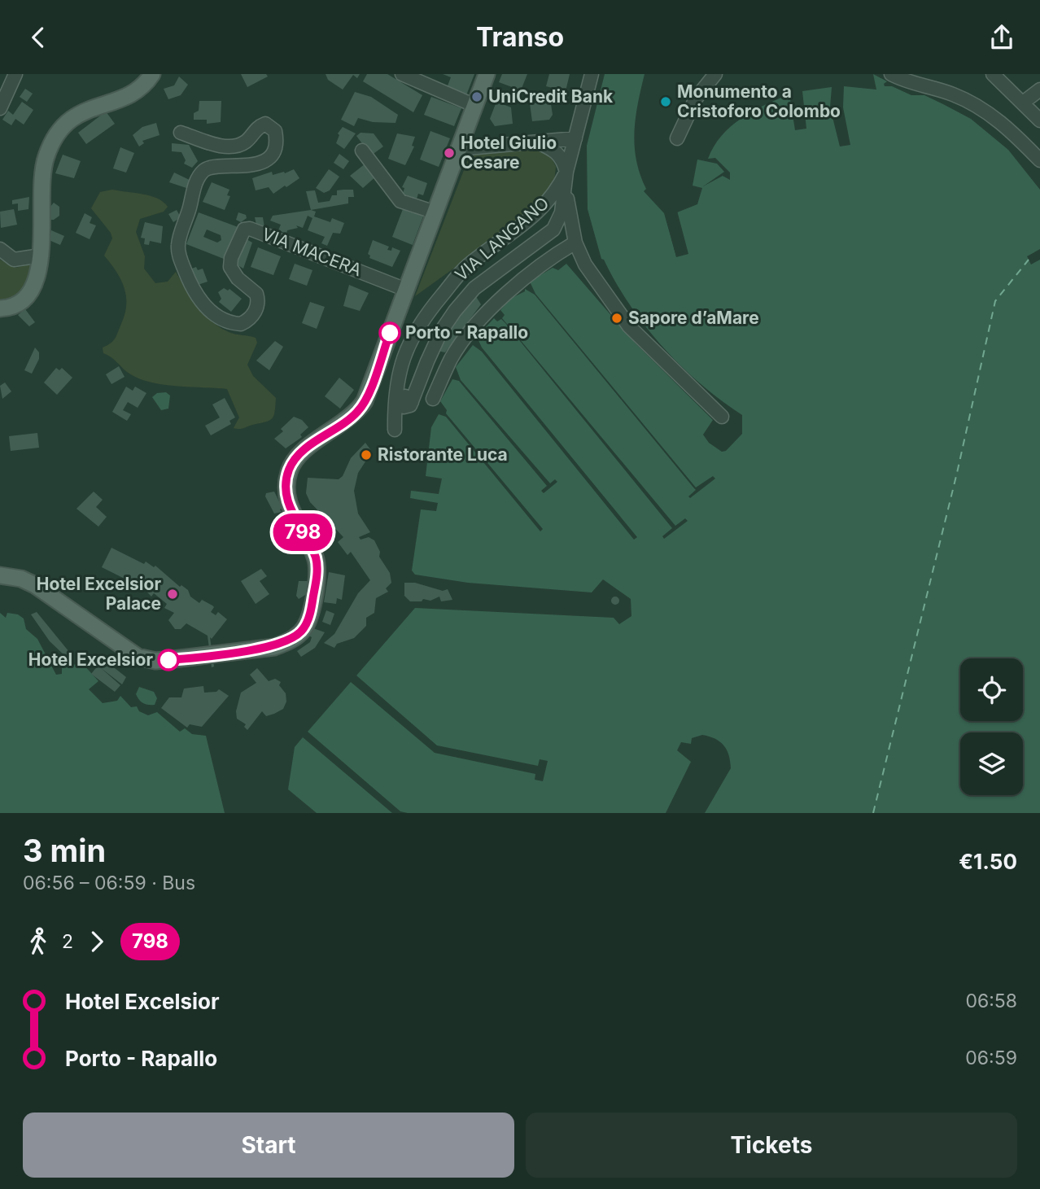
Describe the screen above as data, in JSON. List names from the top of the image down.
{
  "streets": {
    "street": ["VIA LANGANO", "VIA MACERA"]
  },
  "places": [
    "UniCredit Bank",
    "Monumento a Cristoforo Colombo",
    "Hotel Giulio Cesare",
    "Sapore d’aMare",
    "Porto - Rapallo",
    "Ristorante Luca",
    "Hotel Excelsior Palace",
    "Hotel Excelsior"
  ],
  "lines": ["bus line 798"],
  "page": {
    "header": "Transo",
    "on_map": "798",
    "heading": ["3 min", "06:56 – 06:59 · Bus", "€1.50"],
    "legs": ["2", "798"],
    "list": [
      {
        "name": "Hotel Excelsior",
        "value": "06:58"
      },
      {
        "name": "Porto - Rapallo",
        "value": "06:59"
      }
    ],
    "buttons": ["Start", "Tickets"]
  }
}
